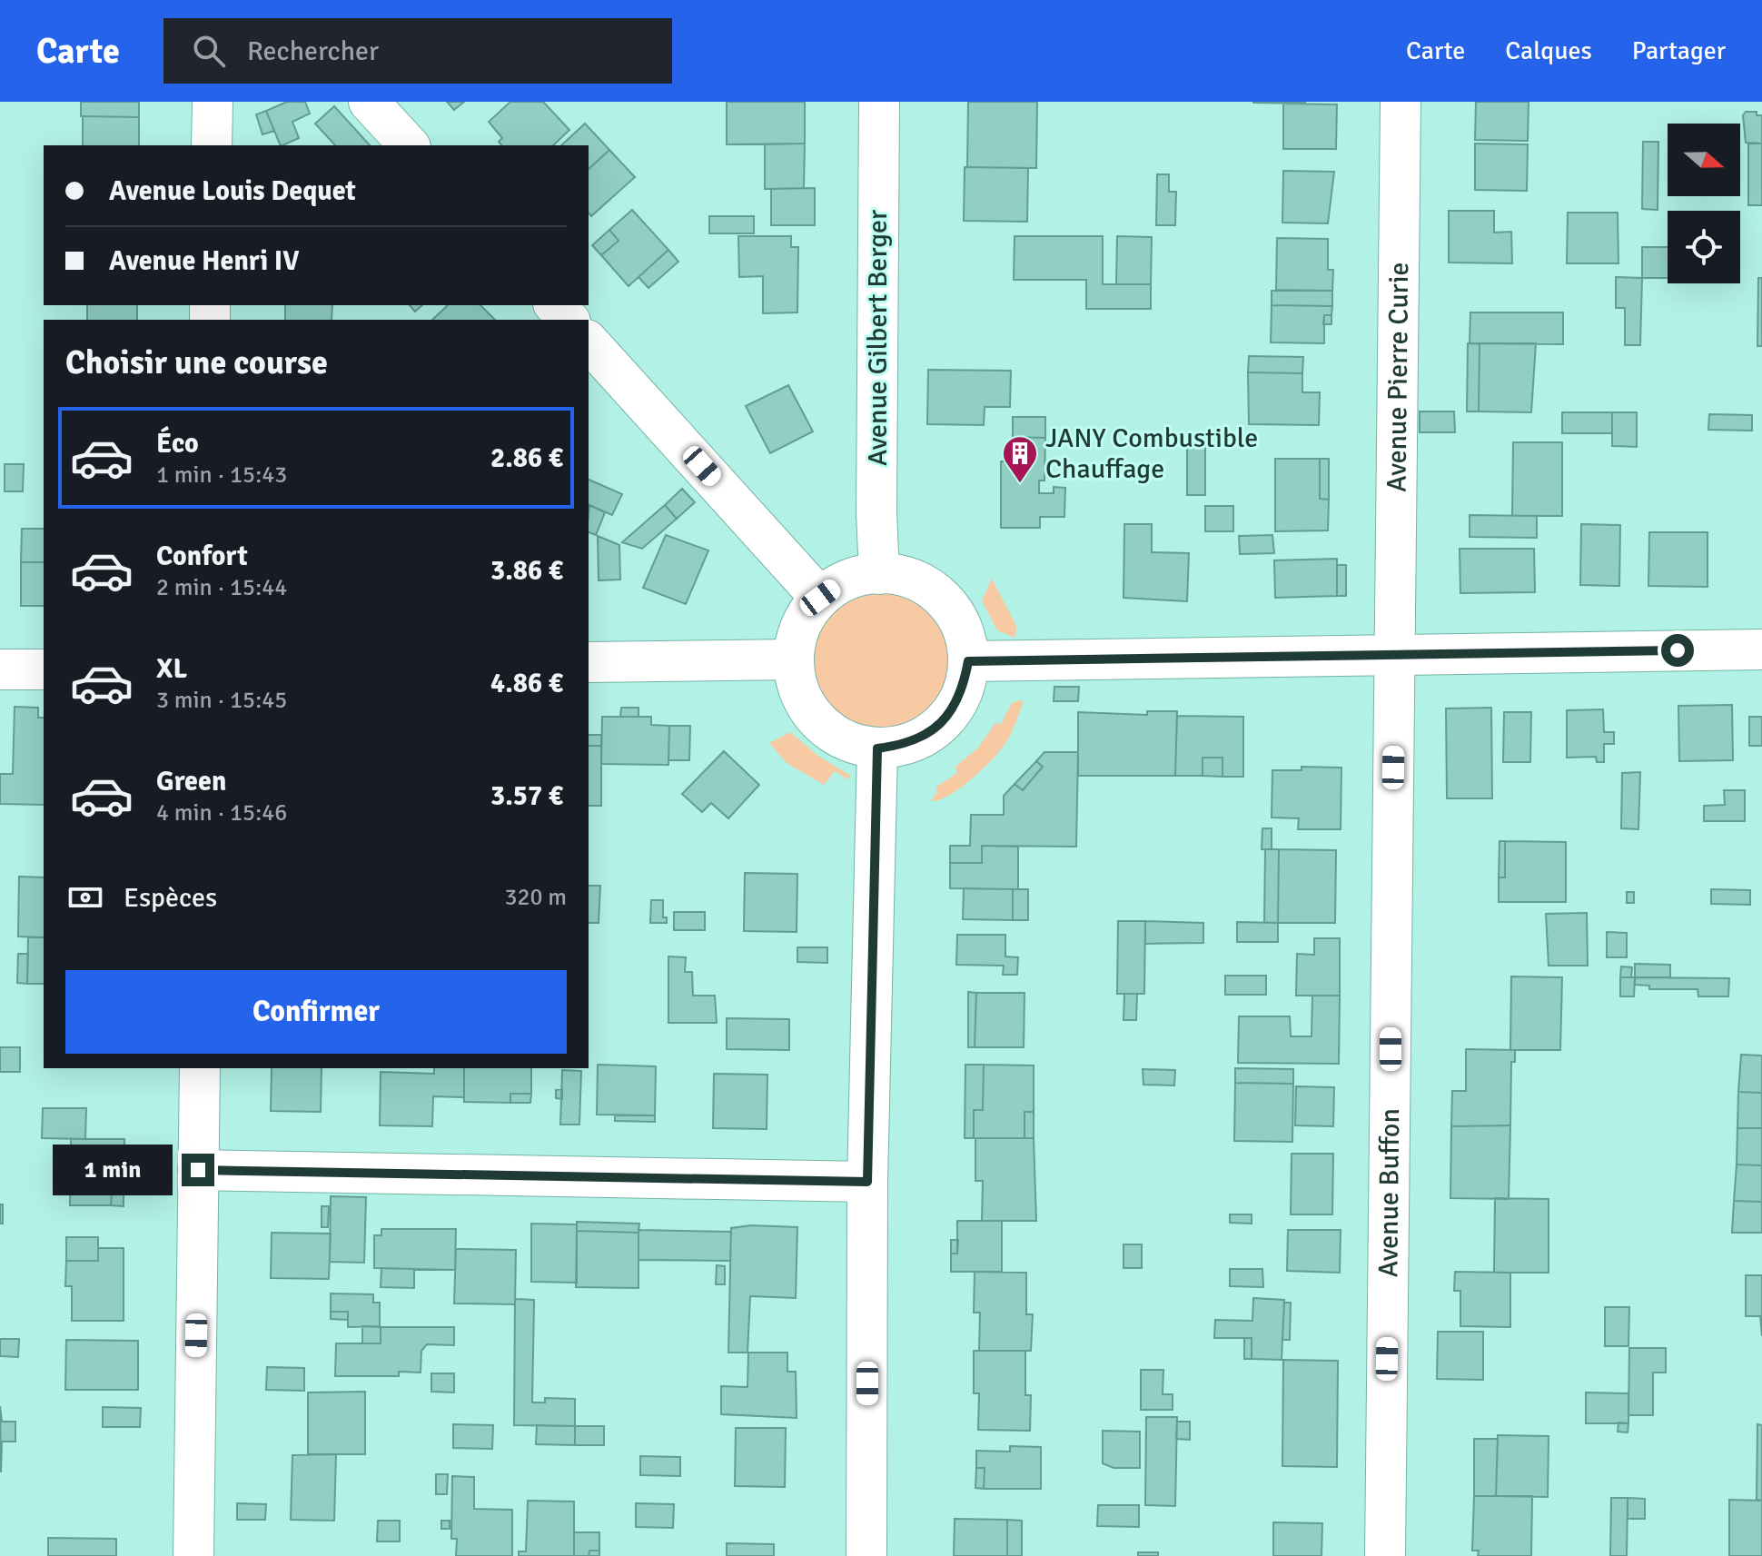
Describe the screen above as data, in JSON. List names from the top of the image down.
{
  "streets": {
    "street": ["Avenue Gilbert Berger", "Avenue Pierre Curie", "Avenue Buffon"]
  },
  "crossings": [
    ["Avenue Pierre Curie", "Avenue Buffon"]
  ],
  "places": {
    "building": ["JANY Combustible Chauffage"]
  },
  "north": "right",
  "page": {
    "header": "Carte",
    "search": "Rechercher",
    "nav": ["Carte", "Calques", "Partager"],
    "banner": ["Avenue Louis Dequet", "Avenue Henri IV"],
    "heading": "Choisir une course",
    "list": [
      {
        "name": "Éco",
        "note": "1 min · 15:43",
        "value": "2.86 €"
      },
      {
        "name": "Confort",
        "note": "2 min · 15:44",
        "value": "3.86 €"
      },
      {
        "name": "XL",
        "note": "3 min · 15:45",
        "value": "4.86 €"
      },
      {
        "name": "Green",
        "note": "4 min · 15:46",
        "value": "3.57 €"
      }
    ],
    "pay": ["Espèces", "320 m"],
    "buttons": "Confirmer",
    "bubble": "1 min"
  }
}
